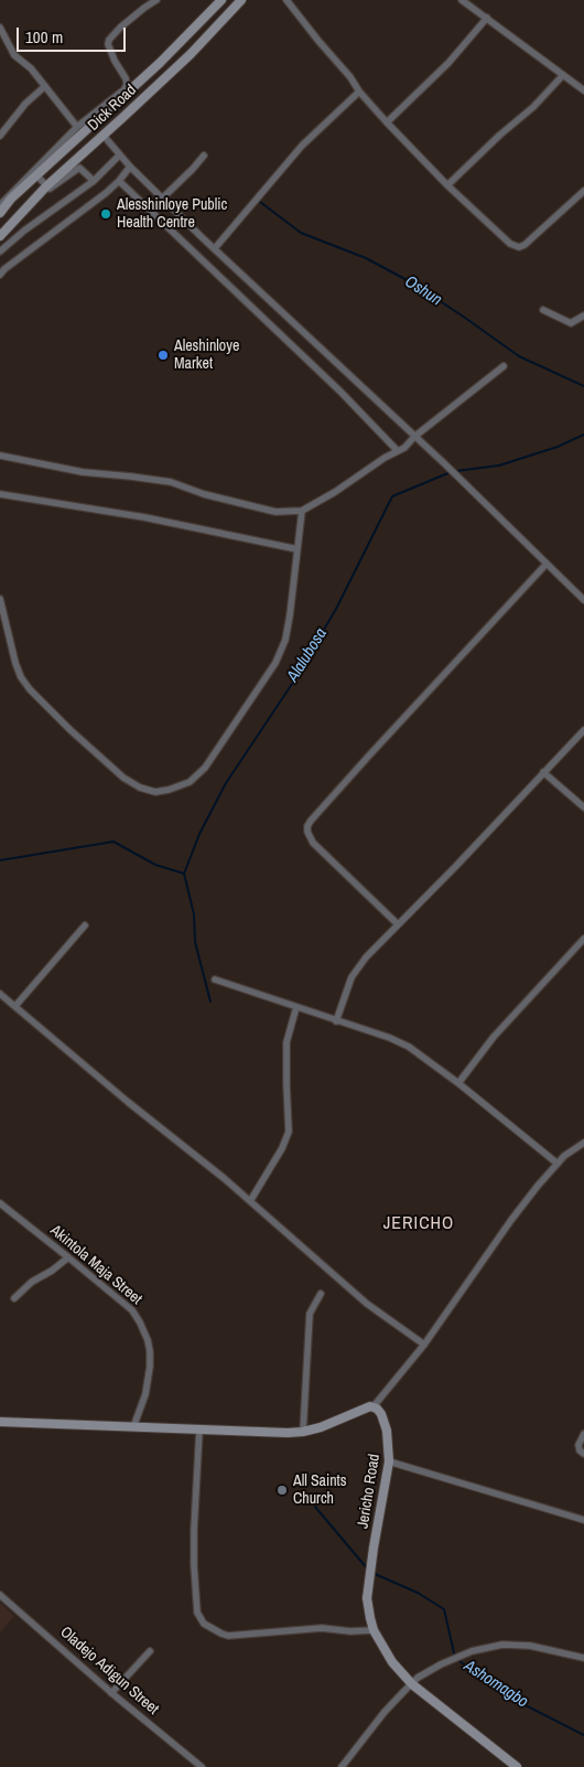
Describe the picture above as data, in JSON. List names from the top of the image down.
{
  "streets": {
    "street": [
      "Dick Road",
      "Akintola Maja Street",
      "Jericho Road",
      "Oladejo Adigun Street"
    ]
  },
  "districts": ["JERICHO"],
  "water": ["Oshun", "Alalubosa", "Ashomagbo"],
  "places": ["Alesshinloye Public Health Centre", "Aleshinloye Market", "All Saints Church"],
  "scale_bar": "100 m"
}
